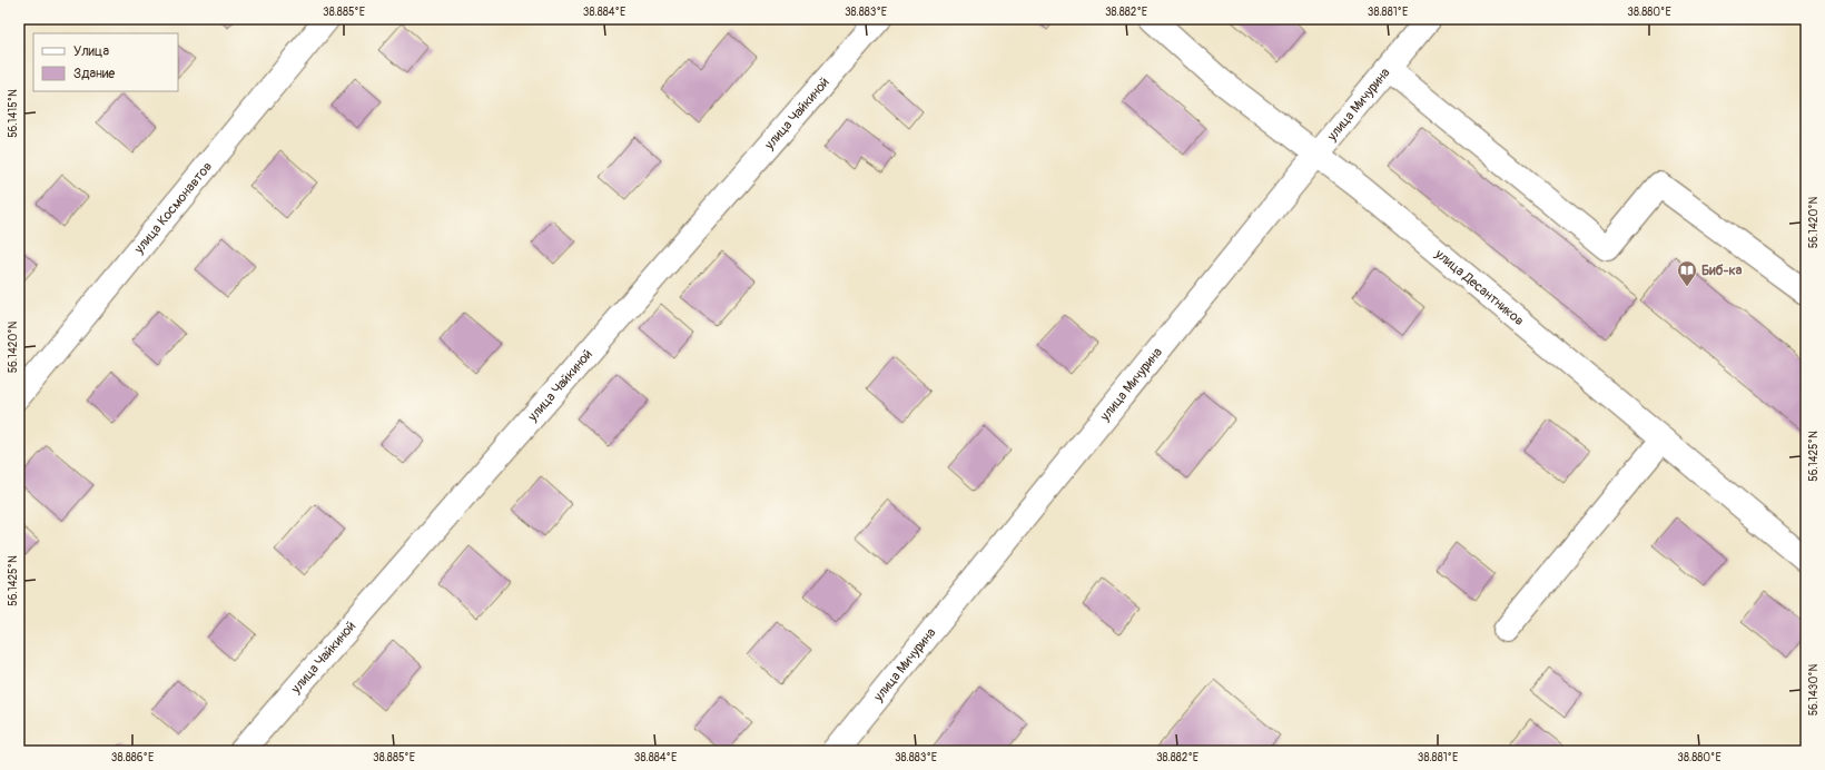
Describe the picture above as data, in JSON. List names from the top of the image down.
{
  "streets": {
    "street": [
      "улица Мичурина",
      "улица Чайкиной",
      "улица Космонавтов",
      "улица Десантников"
    ]
  },
  "crossings": [
    ["улица Мичурина", "улица Десантников"]
  ],
  "places": {
    "library": ["Биб-ка"]
  },
  "legend": ["Улица", "Здание"],
  "coordinates": [
    "38.885°E",
    "38.884°E",
    "38.883°E",
    "38.882°E",
    "38.881°E",
    "38.880°E",
    "56.1415°N",
    "56.1420°N",
    "56.1425°N",
    "56.1430°N",
    "38.886°E"
  ]
}
